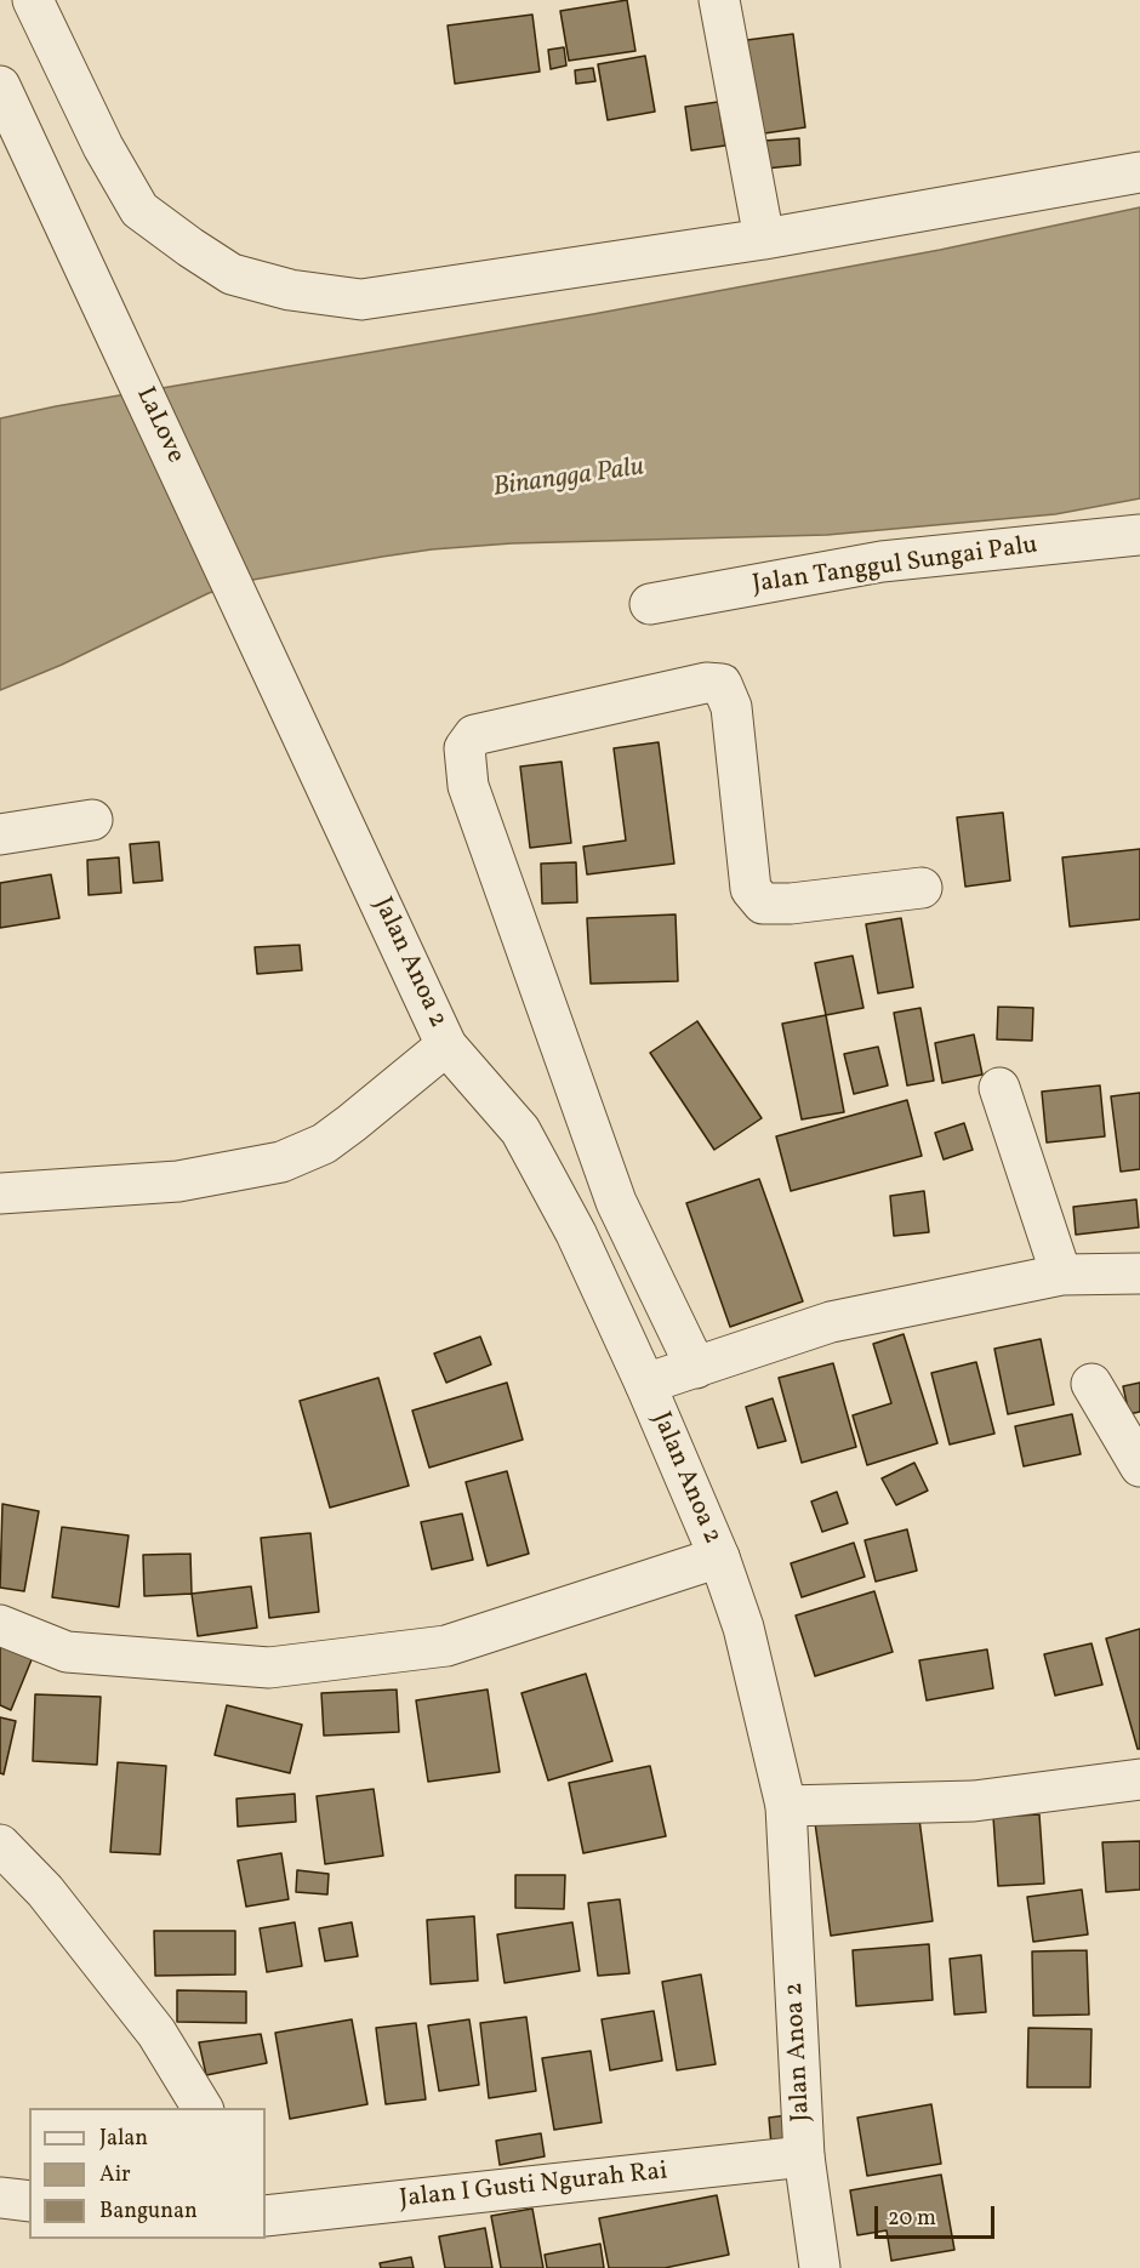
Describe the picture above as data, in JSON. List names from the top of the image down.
{
  "streets": {
    "street": [
      "LaLove",
      "Jalan Tanggul Sungai Palu",
      "Jalan Anoa 2",
      "Jalan I Gusti Ngurah Rai"
    ]
  },
  "crossings": [
    ["LaLove", "Jalan Anoa 2"],
    ["Jalan Anoa 2", "Jalan I Gusti Ngurah Rai"]
  ],
  "water": ["Binangga Palu"],
  "legend": ["Jalan", "Air", "Bangunan"],
  "scale_bar": "20 m"
}
